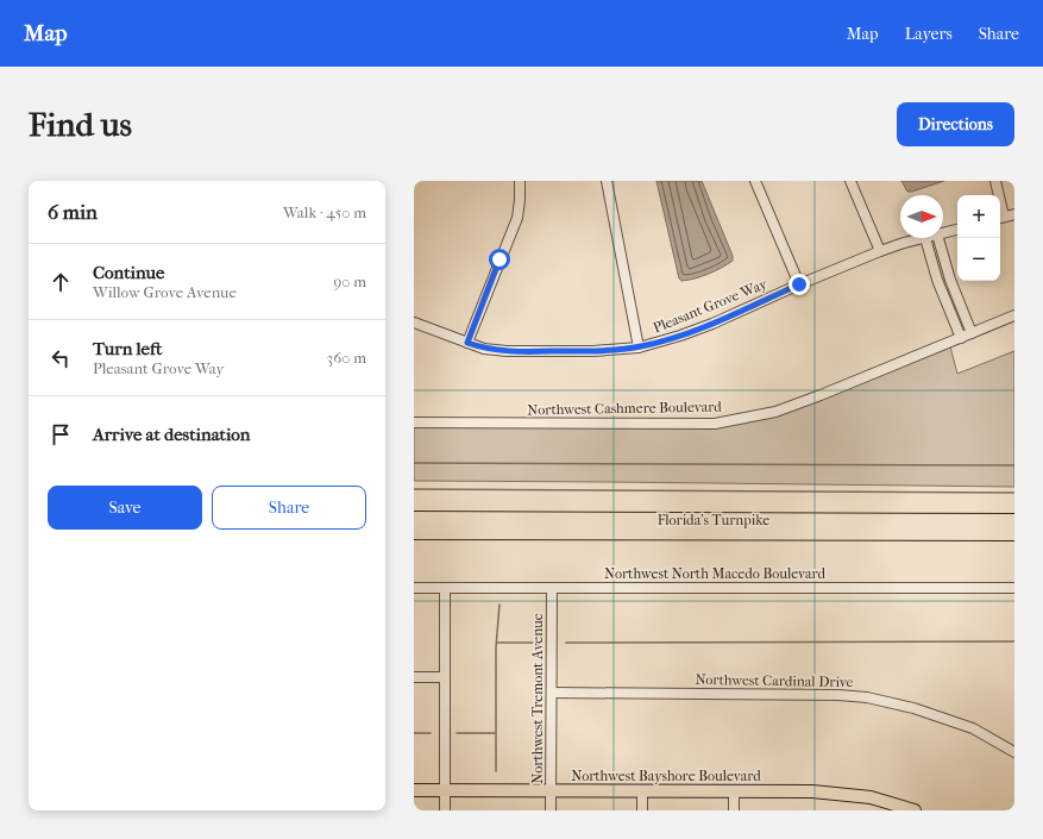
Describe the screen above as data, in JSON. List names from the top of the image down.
{
  "streets": {
    "highway": ["Florida's Turnpike"],
    "main road": ["Northwest Bayshore Boulevard"],
    "street": [
      "Pleasant Grove Way",
      "Northwest Cashmere Boulevard",
      "Northwest North Macedo Boulevard",
      "Northwest Cardinal Drive",
      "Northwest Tremont Avenue"
    ]
  },
  "crossings": [
    ["Northwest North Macedo Boulevard", "Northwest Tremont Avenue"],
    ["Northwest Cardinal Drive", "Northwest Tremont Avenue"],
    ["Northwest Tremont Avenue", "Northwest Bayshore Boulevard"]
  ],
  "north": "right",
  "page": {
    "header": "Map",
    "nav": ["Map", "Layers", "Share"],
    "buttons": [
      "Directions",
      ["Save", "Share"]
    ],
    "title": "Find us",
    "heading": ["6 min", "Walk · 450 m"],
    "map_buttons": ["+", "−"],
    "list": [
      ["Continue", "Willow Grove Avenue", "90 m"],
      ["Turn left", "Pleasant Grove Way", "360 m"],
      "Arrive at destination"
    ]
  }
}
